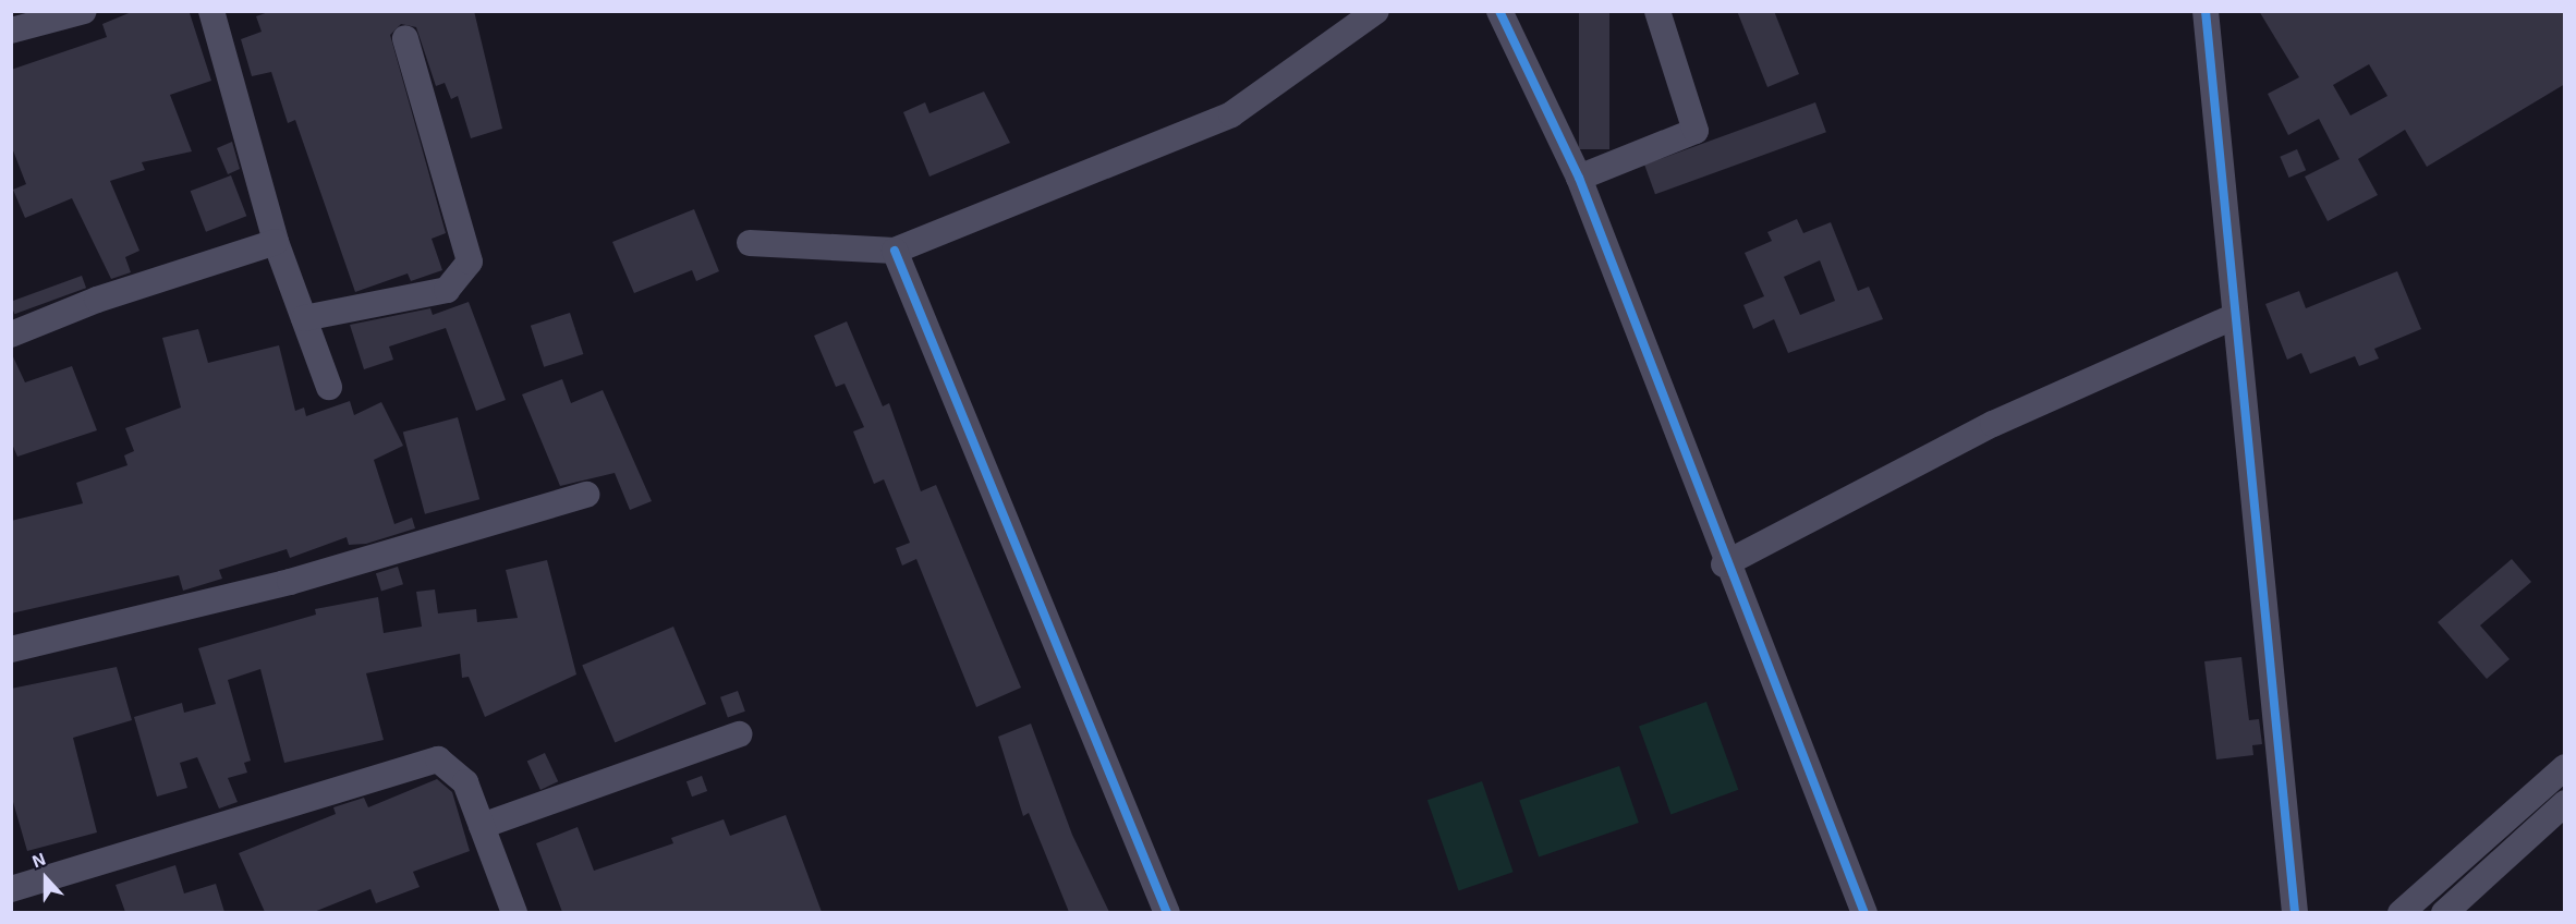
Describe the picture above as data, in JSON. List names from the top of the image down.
{
  "north": "top"
}
